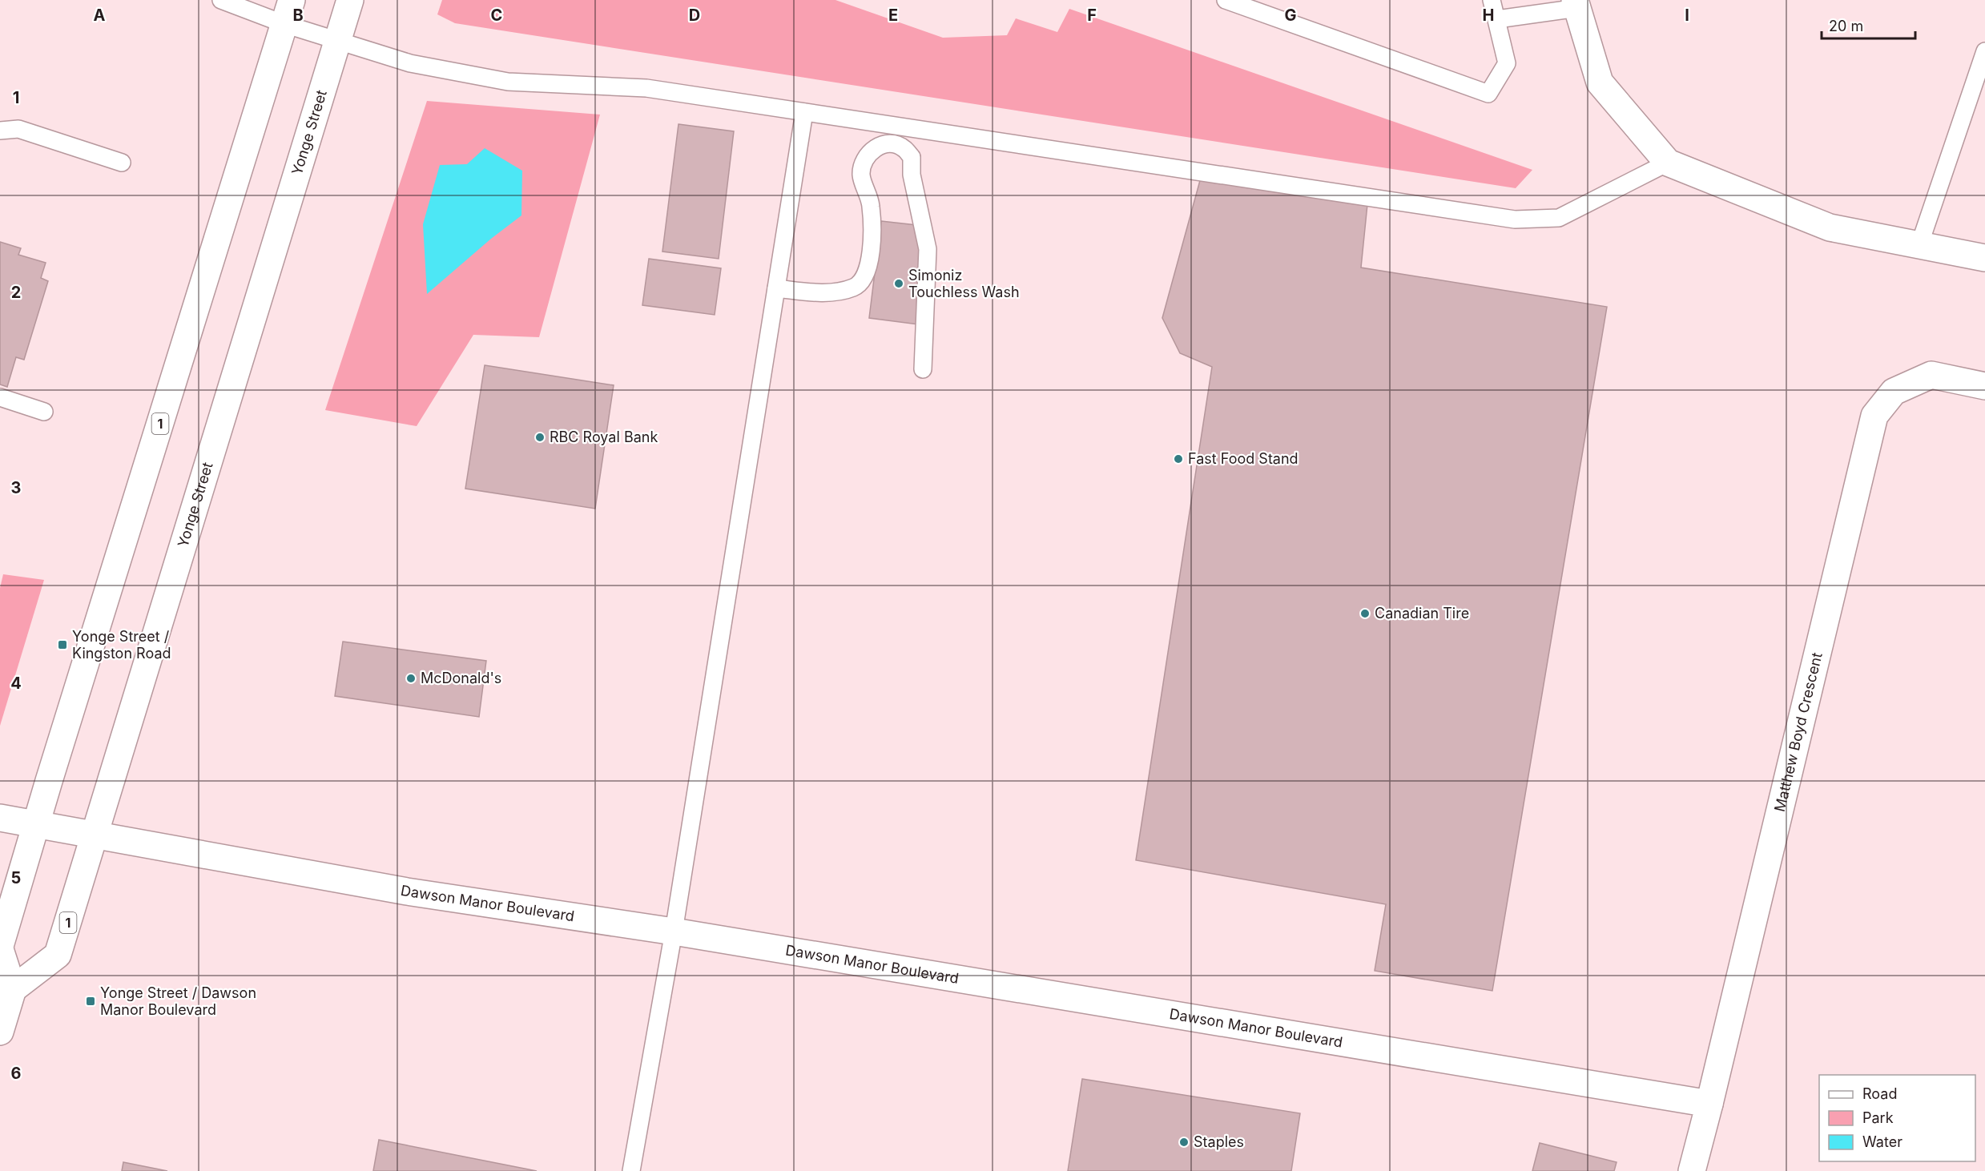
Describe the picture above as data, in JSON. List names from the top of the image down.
{
  "streets": {
    "street": [
      "Yonge Street",
      "1",
      "Matthew Boyd Crescent",
      "Dawson Manor Boulevard"
    ]
  },
  "crossings": [
    ["Yonge Street", "1"],
    ["Yonge Street", "Dawson Manor Boulevard"],
    ["1", "Dawson Manor Boulevard"],
    ["Matthew Boyd Crescent", "Dawson Manor Boulevard"]
  ],
  "places": {
    "other": [
      "Simoniz Touchless Wash",
      "RBC Royal Bank",
      "Fast Food Stand",
      "Canadian Tire",
      "McDonald's",
      "Staples"
    ],
    "transit": ["Yonge Street / Kingston Road", "Yonge Street / Dawson Manor Boulevard"]
  },
  "legend": ["Road", "Park", "Water"],
  "scale_bar": "20 m",
  "grid": {
    "columns": [
      "A",
      "B",
      "C",
      "D",
      "E",
      "F",
      "G",
      "H",
      "I"
    ],
    "rows": [
      "1",
      "2",
      "3",
      "4",
      "5",
      "6"
    ]
  }
}
